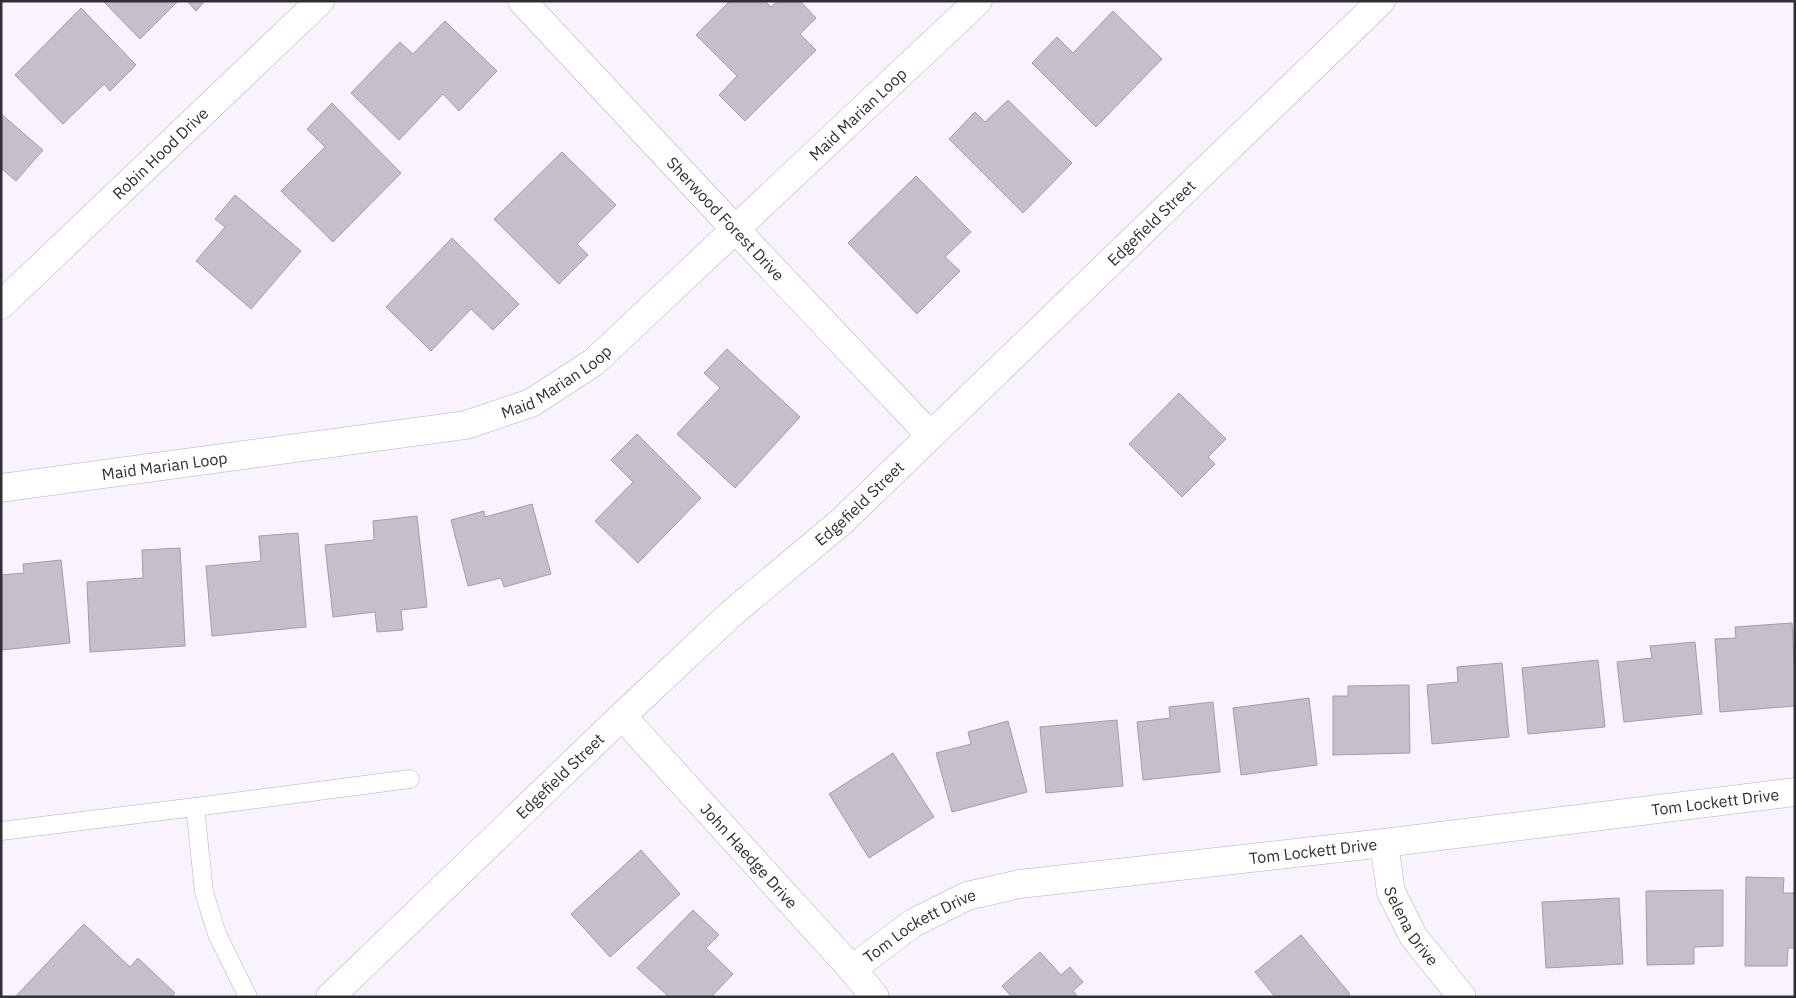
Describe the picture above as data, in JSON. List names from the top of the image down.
{
  "streets": {
    "street": [
      "Maid Marian Loop",
      "Robin Hood Drive",
      "Sherwood Forest Drive",
      "Edgefield Street",
      "Tom Lockett Drive",
      "John Haedge Drive",
      "Selena Drive"
    ]
  },
  "crossings": [
    ["Maid Marian Loop", "Sherwood Forest Drive"],
    ["Sherwood Forest Drive", "Edgefield Street"],
    ["Edgefield Street", "John Haedge Drive"],
    ["Tom Lockett Drive", "John Haedge Drive"],
    ["Tom Lockett Drive", "Selena Drive"]
  ]
}
